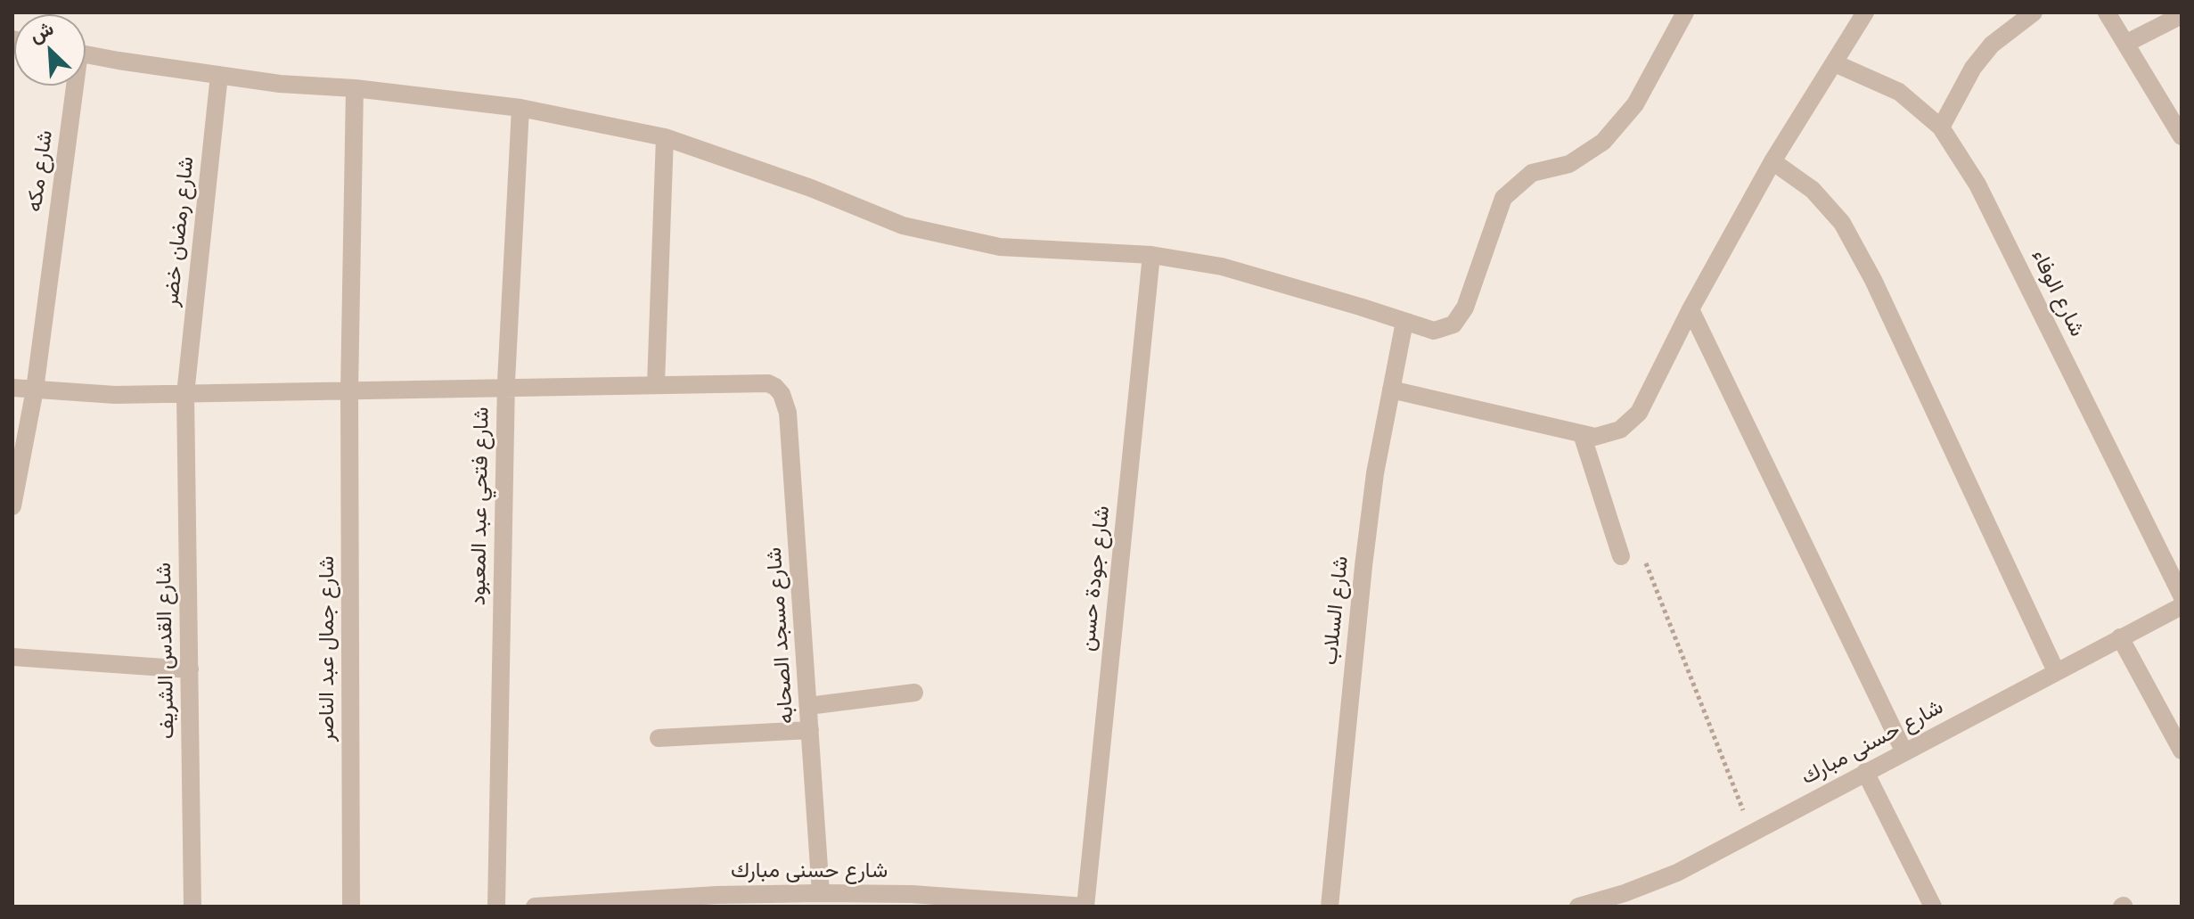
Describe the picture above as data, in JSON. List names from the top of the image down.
{
  "streets": {
    "street": [
      "شارع مكه",
      "شارع رمضان خضر",
      "شارع الوفاء",
      "شارع فتحي عبد المعبود",
      "شارع جودة حسن",
      "شارع السلاب",
      "شارع مسجد الصحابه",
      "شارع جمال عبد الناصر",
      "شارع القدس الشريف",
      "شارع حسنى مبارك"
    ]
  },
  "crossings": [
    ["شارع رمضان خضر", "شارع القدس الشريف"],
    ["شارع جودة حسن", "شارع حسنى مبارك"],
    ["شارع مسجد الصحابه", "شارع حسنى مبارك"]
  ],
  "north": "top left"
}
